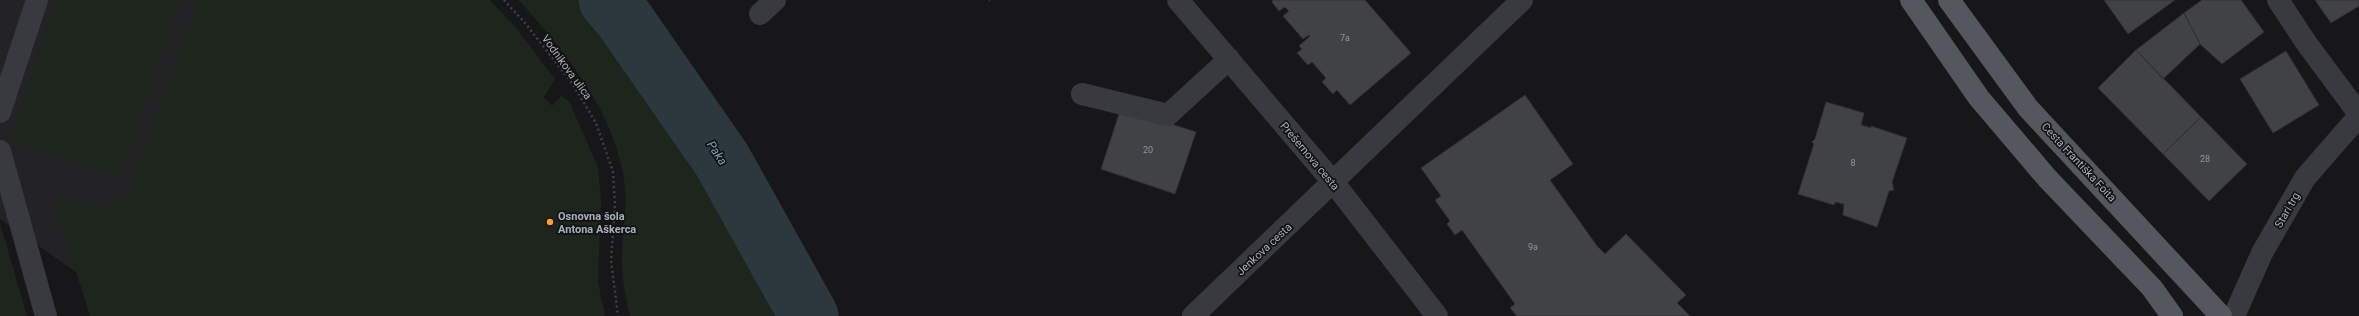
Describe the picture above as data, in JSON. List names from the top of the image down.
{
  "streets": {
    "main road": ["Cesta Františka Foita"],
    "street": ["Prešernova cesta", "Stari trg", "Jenkova cesta"],
    "path": ["Vodnikova ulica"]
  },
  "crossings": [
    ["Prešernova cesta", "Jenkova cesta"]
  ],
  "water": ["Paka"],
  "places": ["Osnovna šola Antona Aškerca"],
  "house_numbers": [
    "7a",
    "20",
    "28",
    "8",
    "9a"
  ]
}
